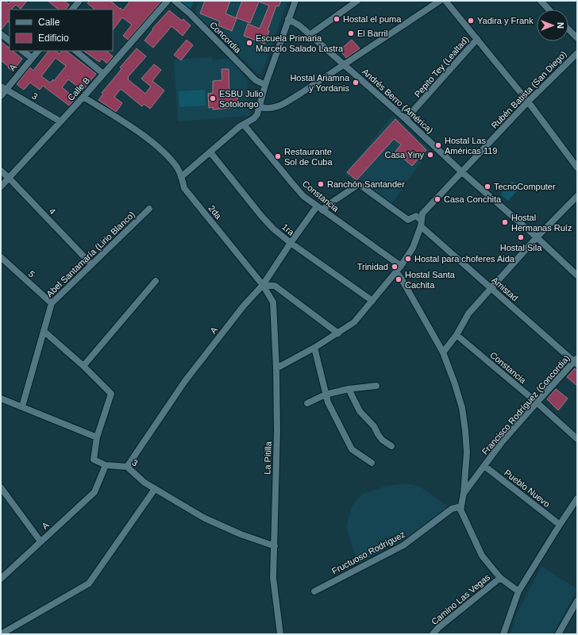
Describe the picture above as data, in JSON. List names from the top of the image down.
{
  "streets": {
    "street": [
      "Concordia",
      "Pepito Tey (Lealtad)",
      "A",
      "Calle B",
      "Rubén Batista (San Diego)",
      "3",
      "Andrés Berro (América)",
      "Constancia",
      "4",
      "2da",
      "1ra",
      "Abel Santamaría (Lirio Blanco)",
      "5",
      "Amistad",
      "Francisco Rodríguez (Concordia)",
      "La Pitilla",
      "Pueblo Nuevo",
      "Fructuoso Rodríguez",
      "Camino Las Vegas"
    ]
  },
  "crossings": [
    ["Pepito Tey (Lealtad)", "Andrés Berro (América)"],
    ["A", "3"],
    ["A", "Constancia"],
    ["A", "2da"],
    ["A", "1ra"],
    ["A", "La Pitilla"],
    ["Calle B", "3"],
    ["Calle B", "4"],
    ["Calle B", "2da"],
    ["Rubén Batista (San Diego)", "Andrés Berro (América)"],
    ["Rubén Batista (San Diego)", "Constancia"],
    ["Rubén Batista (San Diego)", "1ra"],
    ["Rubén Batista (San Diego)", "Amistad"],
    ["Rubén Batista (San Diego)", "La Pitilla"],
    ["3", "La Pitilla"],
    ["Constancia", "Francisco Rodríguez (Concordia)"],
    ["4", "Abel Santamaría (Lirio Blanco)"],
    ["2da", "La Pitilla"],
    ["Abel Santamaría (Lirio Blanco)", "5"],
    ["Amistad", "Francisco Rodríguez (Concordia)"],
    ["Francisco Rodríguez (Concordia)", "Pueblo Nuevo"]
  ],
  "places": [
    "Hostal el puma",
    "Yadira y Frank",
    "El Barril",
    "Escuela Primaria Marcelo Salado Lastra",
    "Hostal Ariamna y Yordanis",
    "ESBU Julio Sotolongo",
    "Hostal Las Américas 119",
    "Casa Yiny",
    "Restaurante Sol de Cuba",
    "Ranchón Santander",
    "TecnoComputer",
    "Casa Conchita",
    "Hostal Hermanas Ruíz",
    "Hostal Sila",
    "Hostal para choferes Aida",
    "Trinidad",
    "Hostal Santa Cachita"
  ],
  "legend": ["Calle", "Edificio"],
  "north": "right"
}
